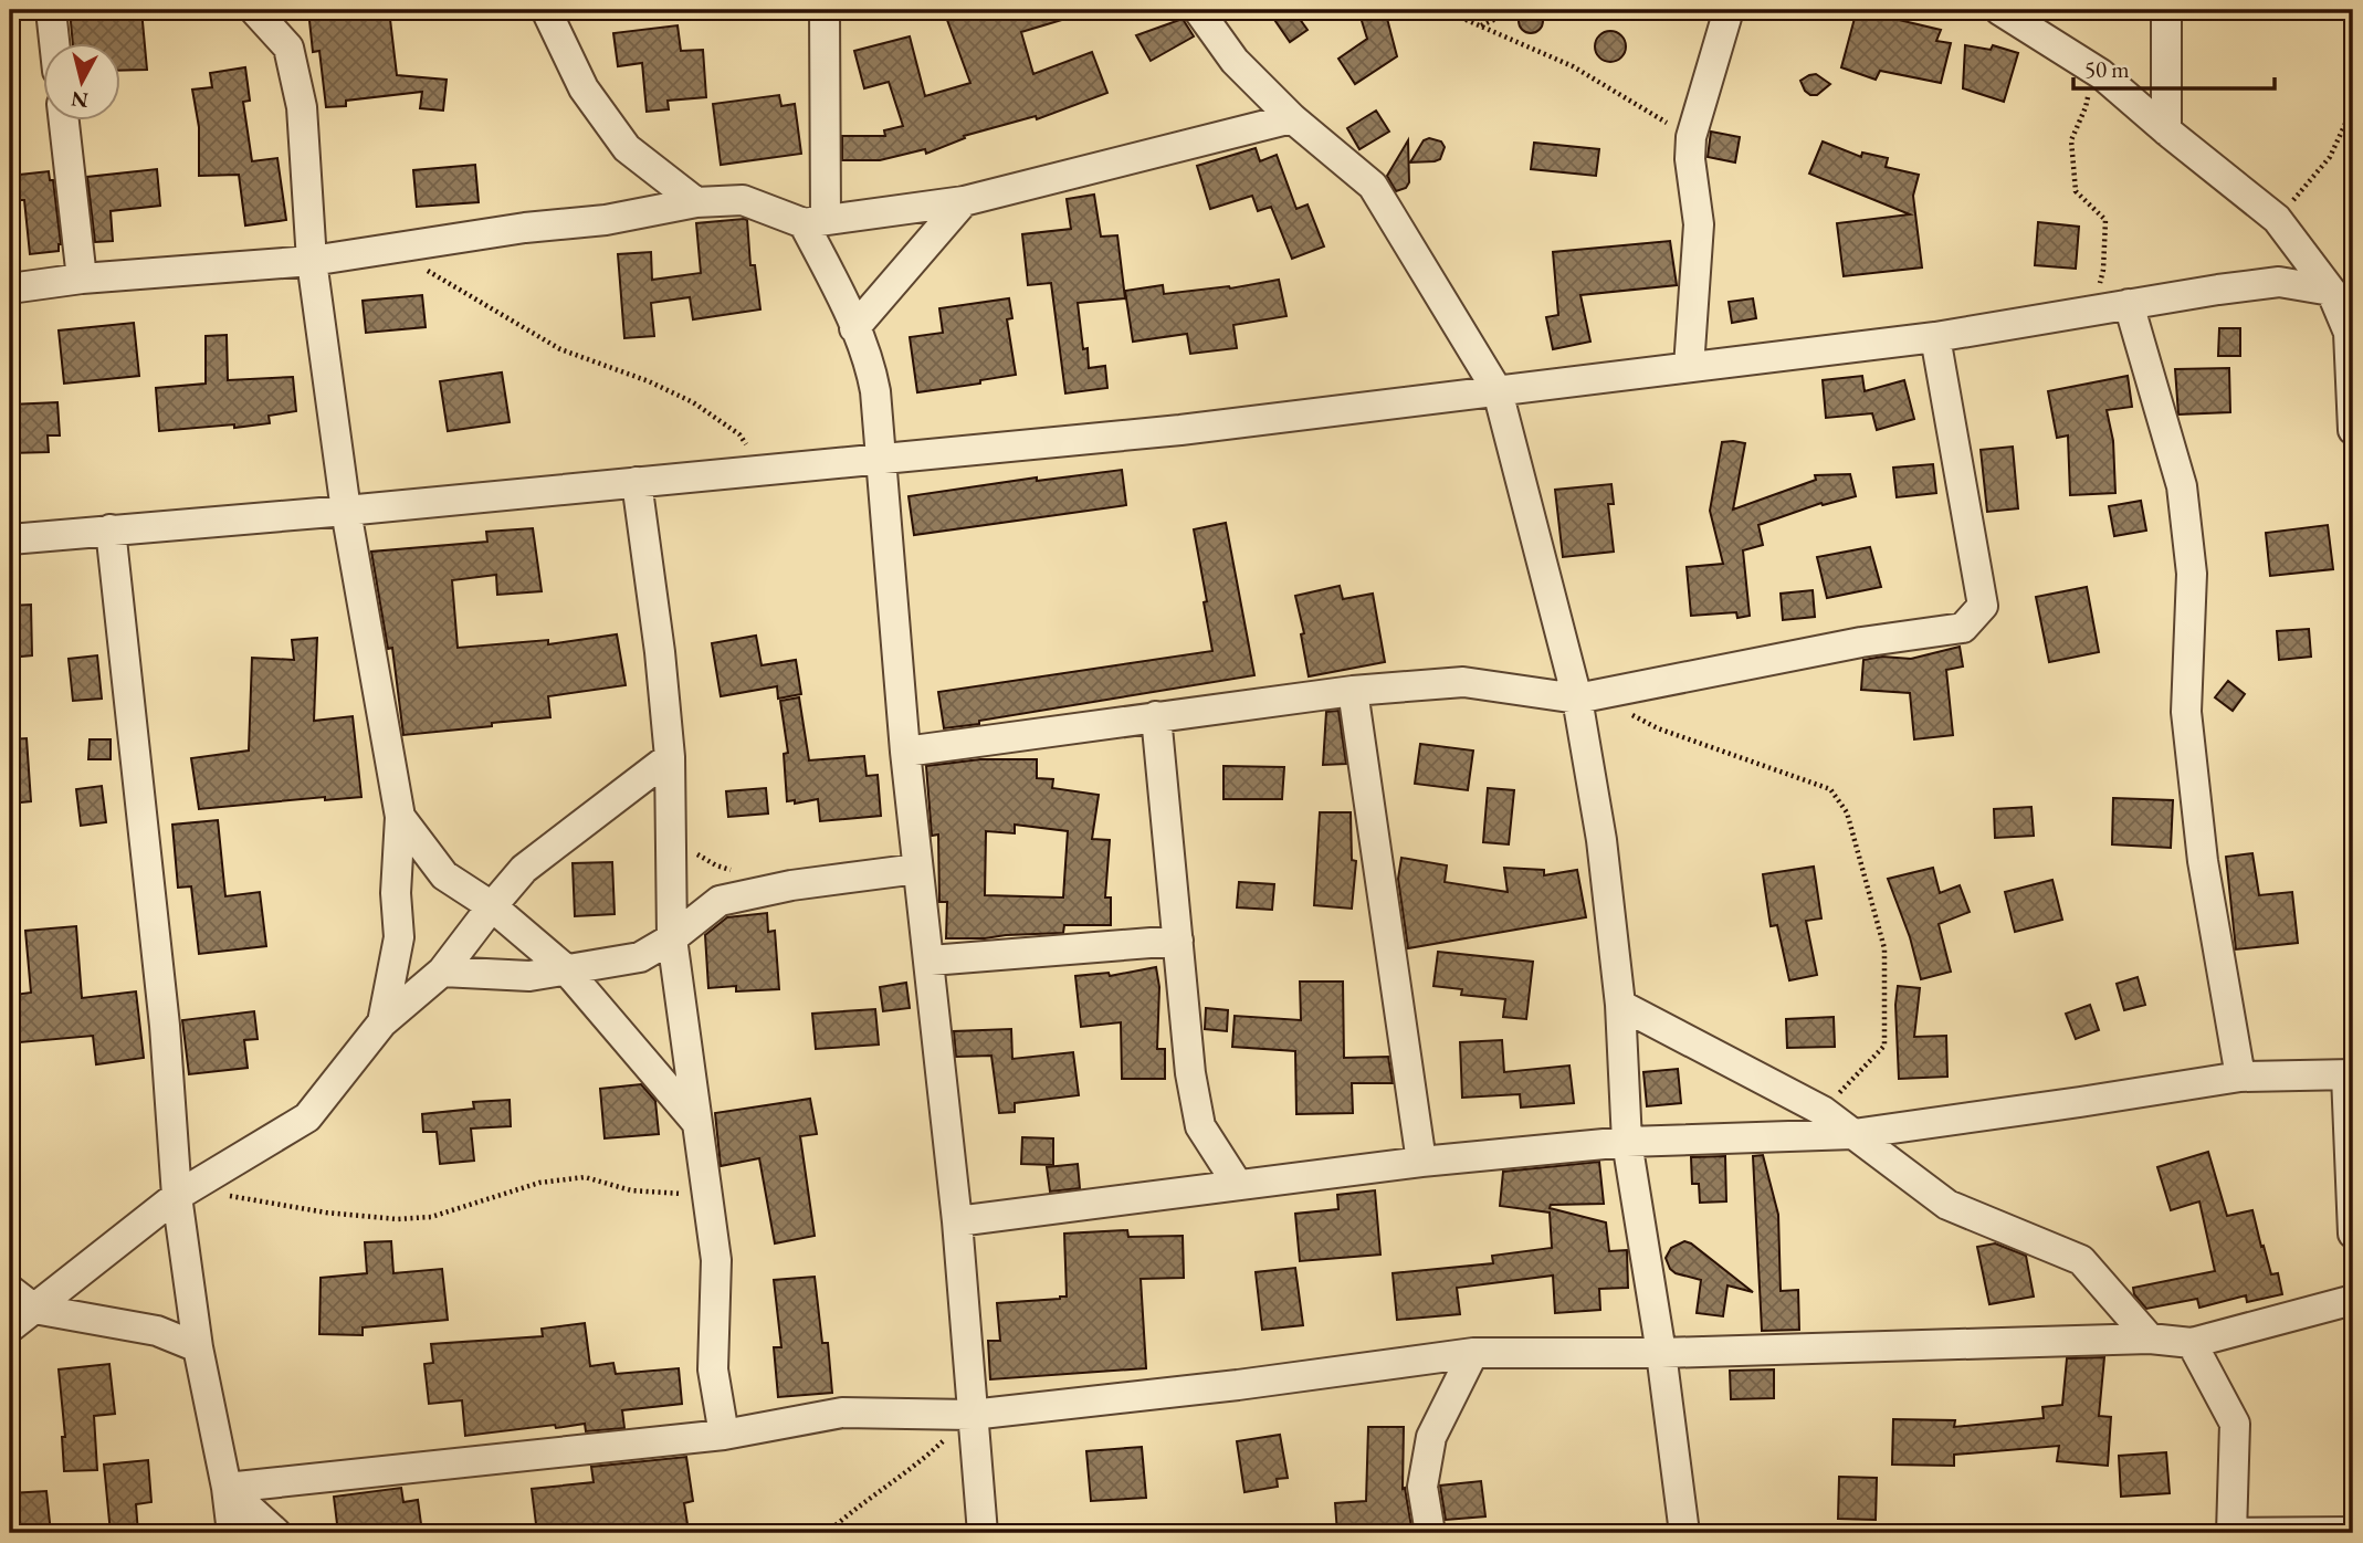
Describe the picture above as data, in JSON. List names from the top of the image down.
{
  "scale_bar": "50 m",
  "north": "bottom"
}
